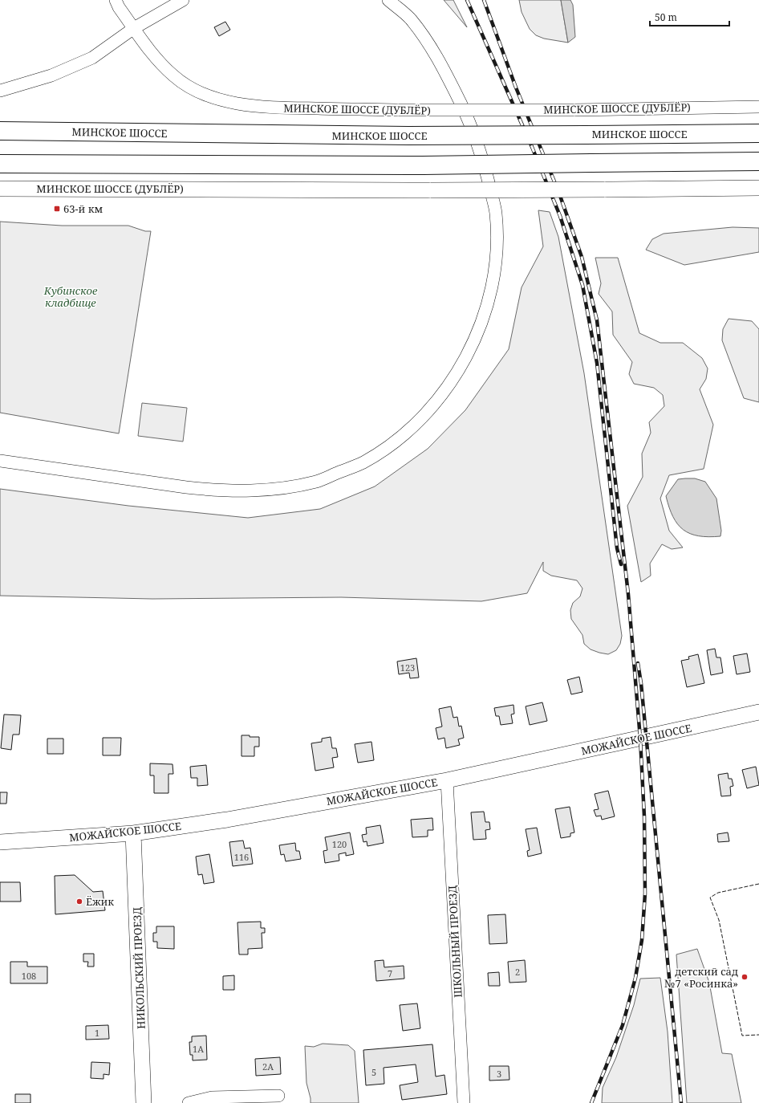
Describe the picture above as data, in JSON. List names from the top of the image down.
{
  "streets": {
    "highway": ["МИНСКОЕ ШОССЕ"],
    "main road": ["МИНСКОЕ ШОССЕ (ДУБЛЁР)", "МОЖАЙСКОЕ ШОССЕ", "НИКОЛЬСКИЙ ПРОЕЗД"],
    "street": ["ШКОЛЬНЫЙ ПРОЕЗД"]
  },
  "crossings": [
    ["МОЖАЙСКОЕ ШОССЕ", "ШКОЛЬНЫЙ ПРОЕЗД"],
    ["МОЖАЙСКОЕ ШОССЕ", "НИКОЛЬСКИЙ ПРОЕЗД"]
  ],
  "parks": ["Кубинское кладбище"],
  "places": {
    "transit": ["63-й км"],
    "other": ["Ёжик", "детский сад №7 «Росинка»"]
  },
  "house_numbers": [
    "123",
    "120",
    "116",
    "2",
    "7",
    "108",
    "1",
    "1А",
    "2А",
    "5",
    "3"
  ],
  "scale_bar": "50 m"
}
